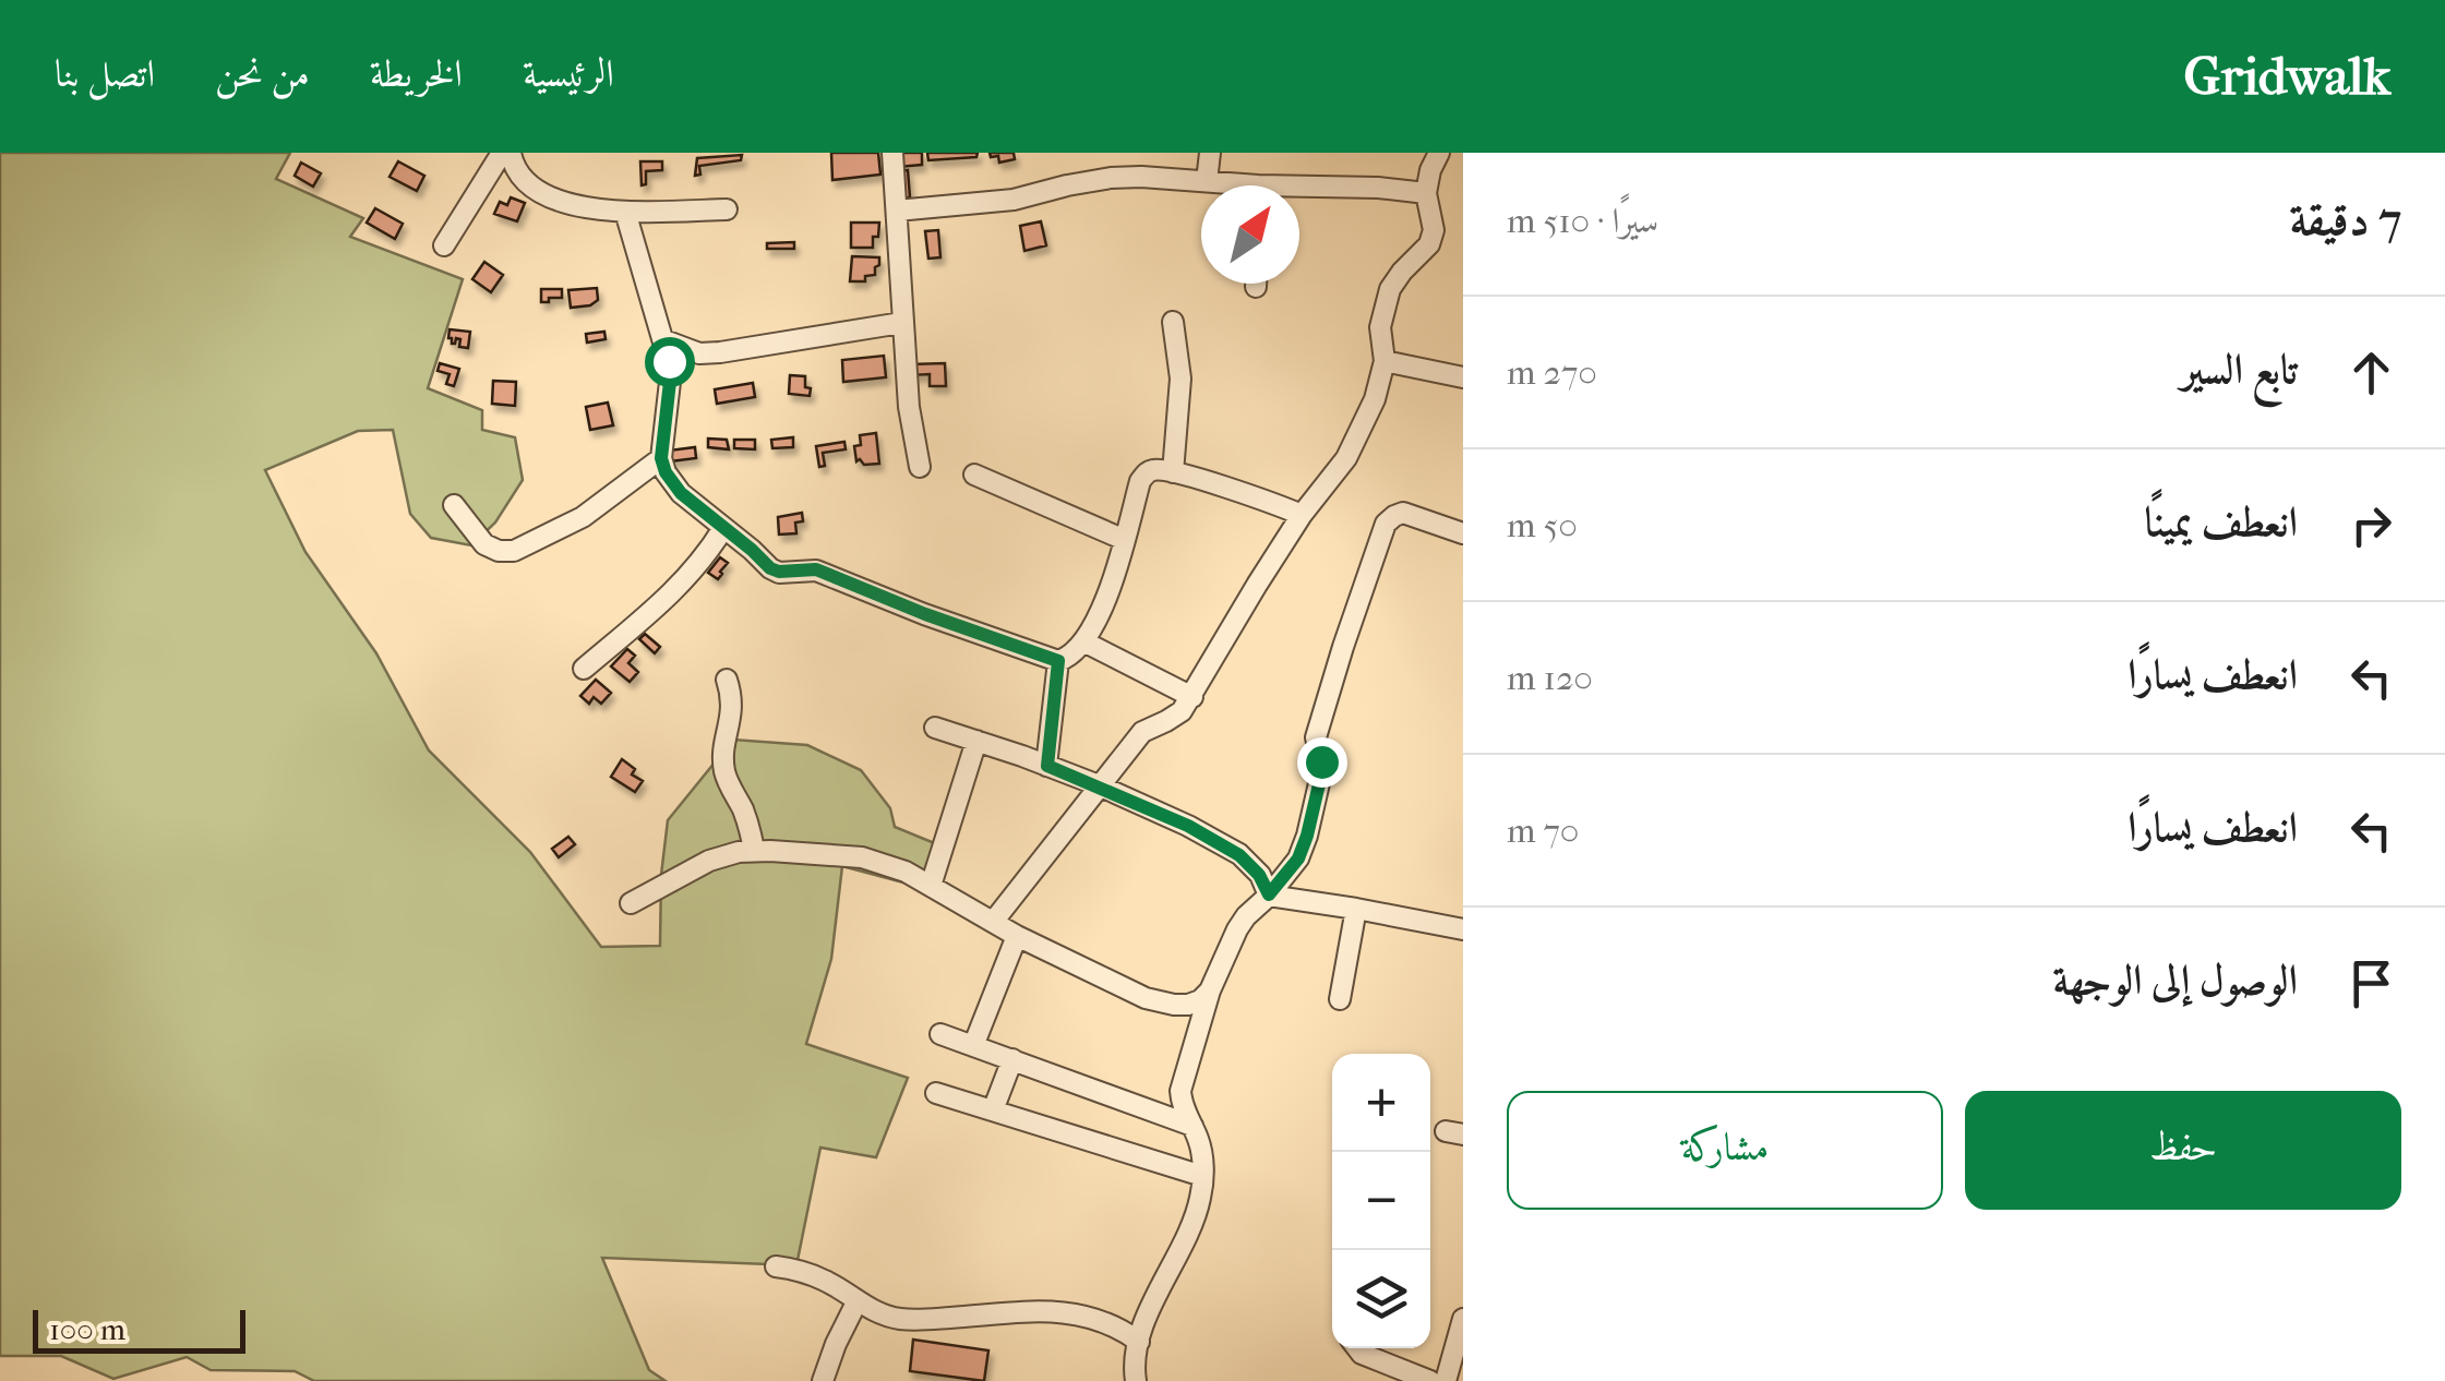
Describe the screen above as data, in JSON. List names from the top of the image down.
{
  "scale_bar": "100 m",
  "north": "top right",
  "page": {
    "header": "Gridwalk",
    "nav": [
      "الرئيسية",
      "الخريطة",
      "من نحن",
      "اتصل بنا"
    ],
    "heading": ["7 دقيقة", "سيرًا · 510 m"],
    "list": [
      ["تابع السير", "270 m"],
      ["انعطف يمينًا", "50 m"],
      ["انعطف يسارًا", "120 m"],
      ["انعطف يسارًا", "70 m"],
      "الوصول إلى الوجهة"
    ],
    "map_buttons": ["+", "−"],
    "buttons": ["حفظ", "مشاركة"],
    "scale": "100 m"
  }
}
